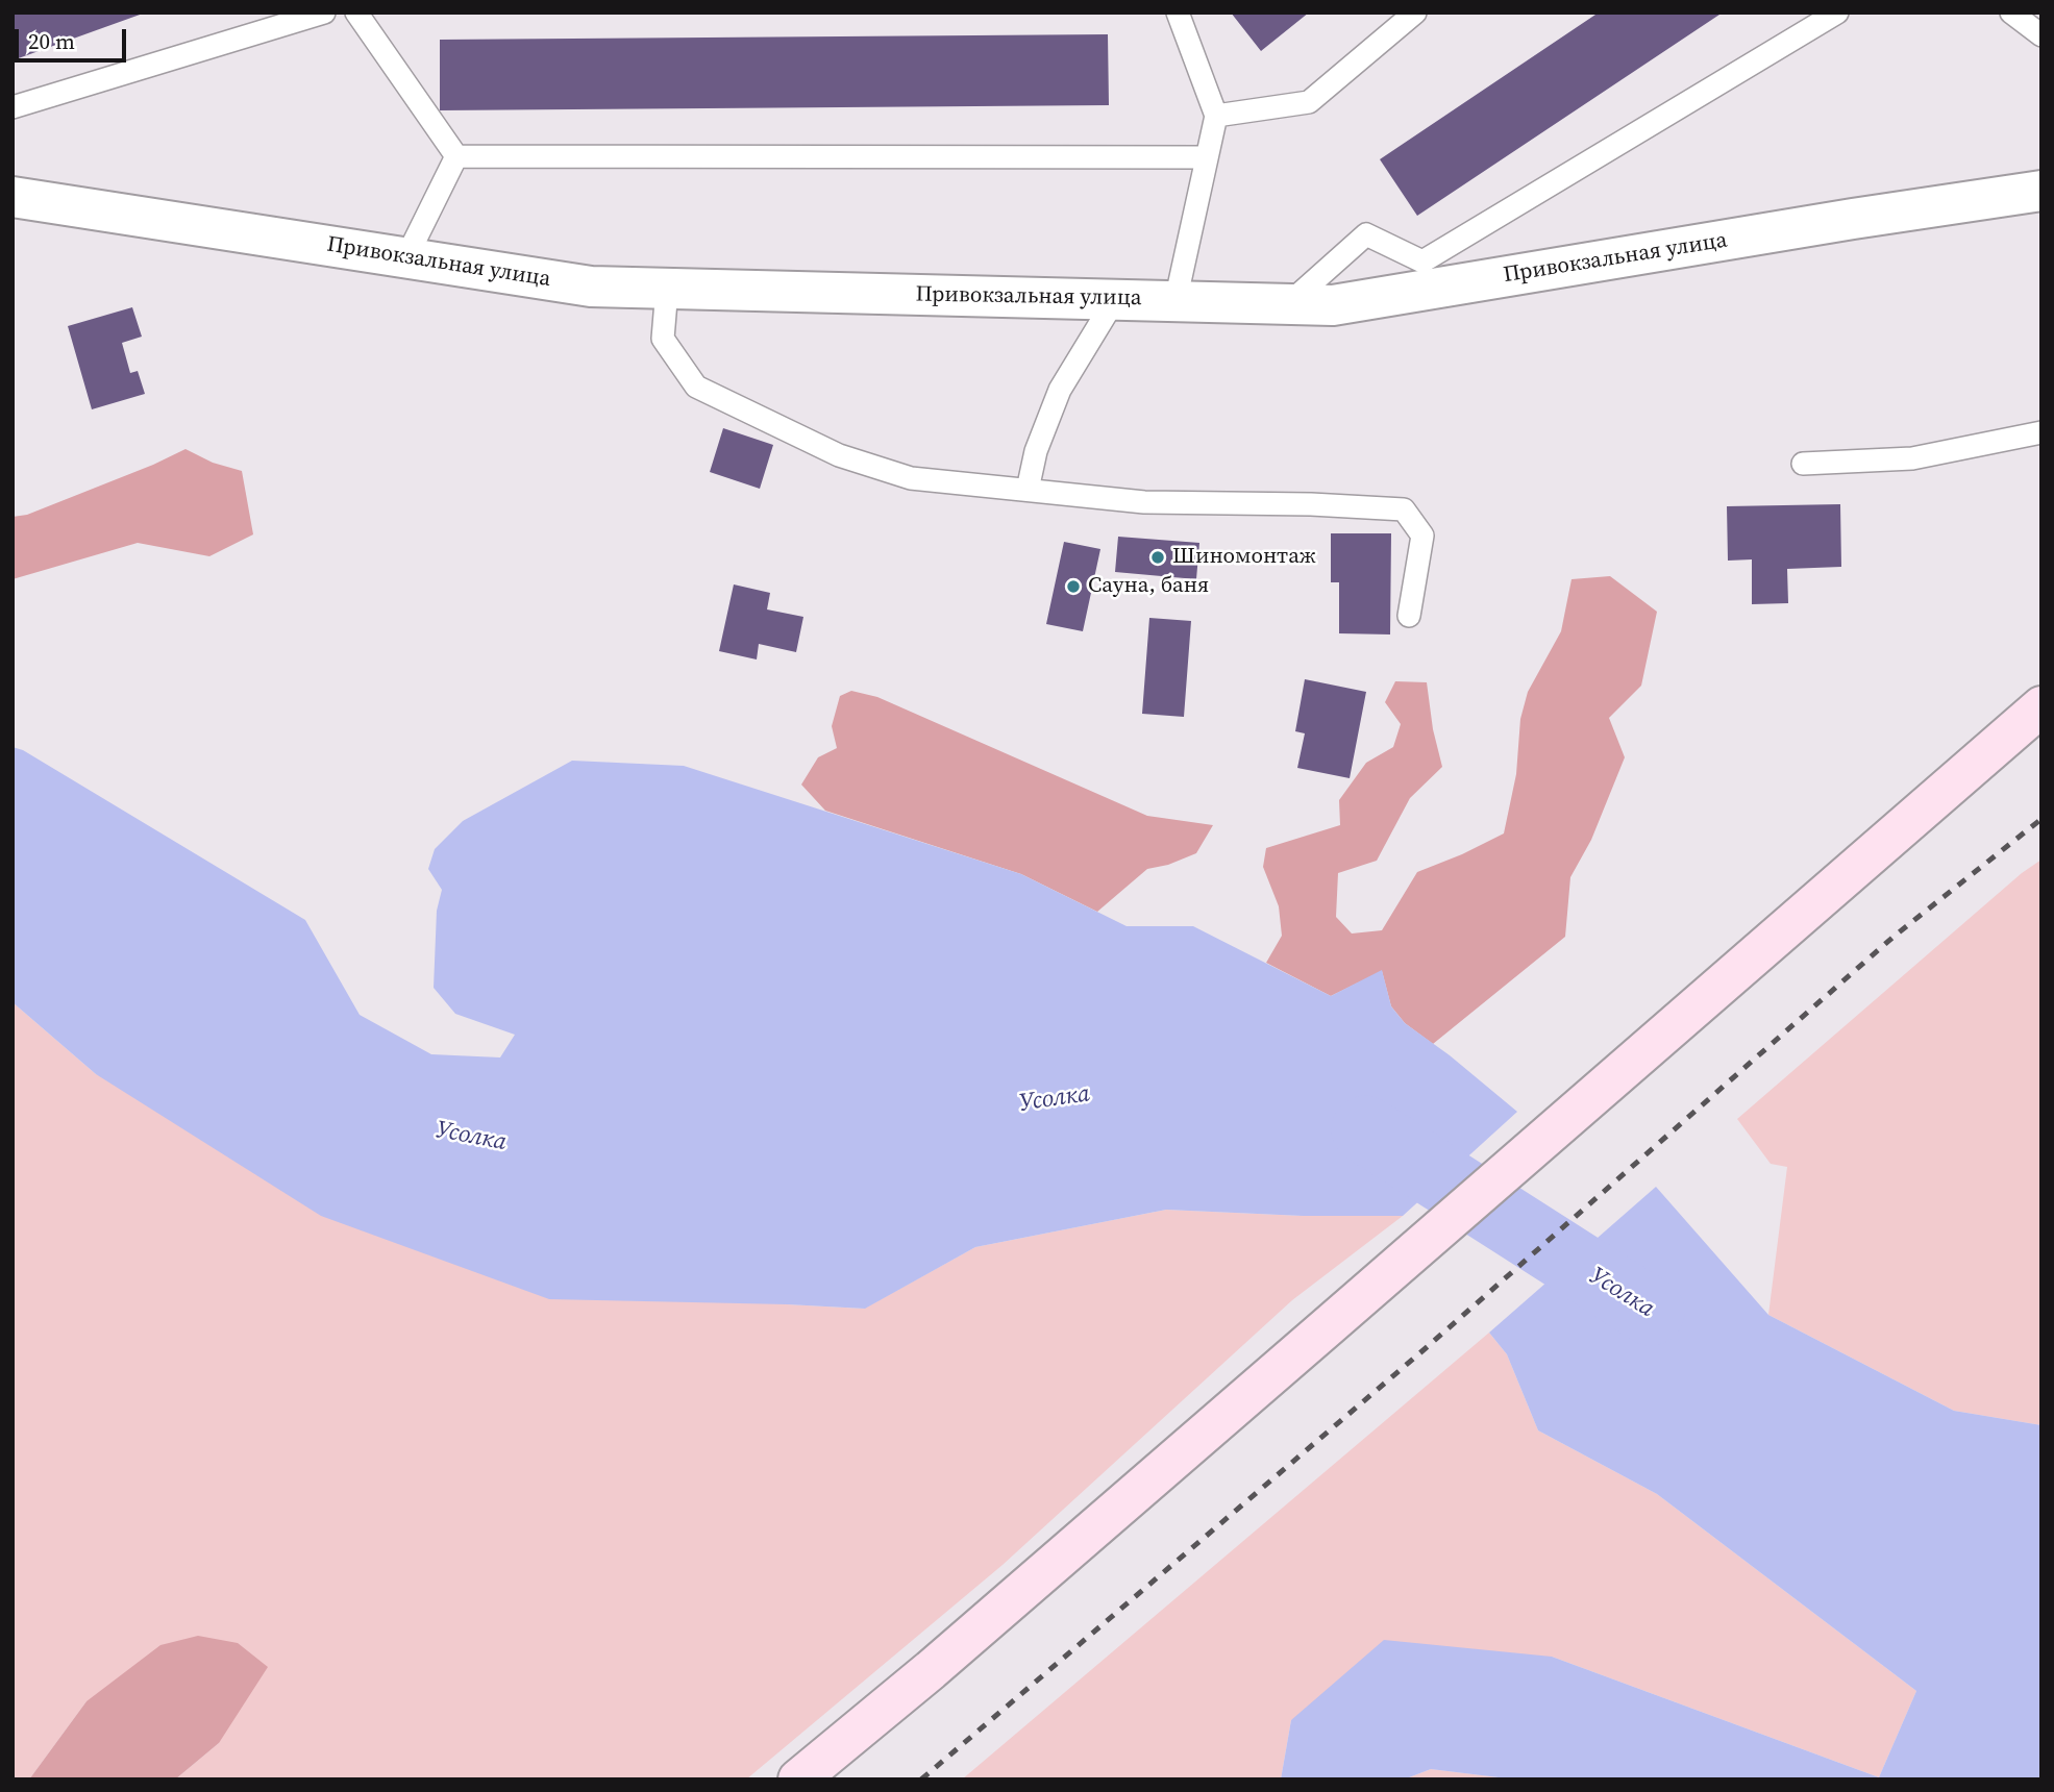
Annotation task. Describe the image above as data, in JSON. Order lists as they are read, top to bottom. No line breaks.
{"streets":{"street":["Привокзальная улица"]},"water":["Усолка"],"places":["Шиномонтаж","Сауна, баня"],"scale_bar":"20 m"}
